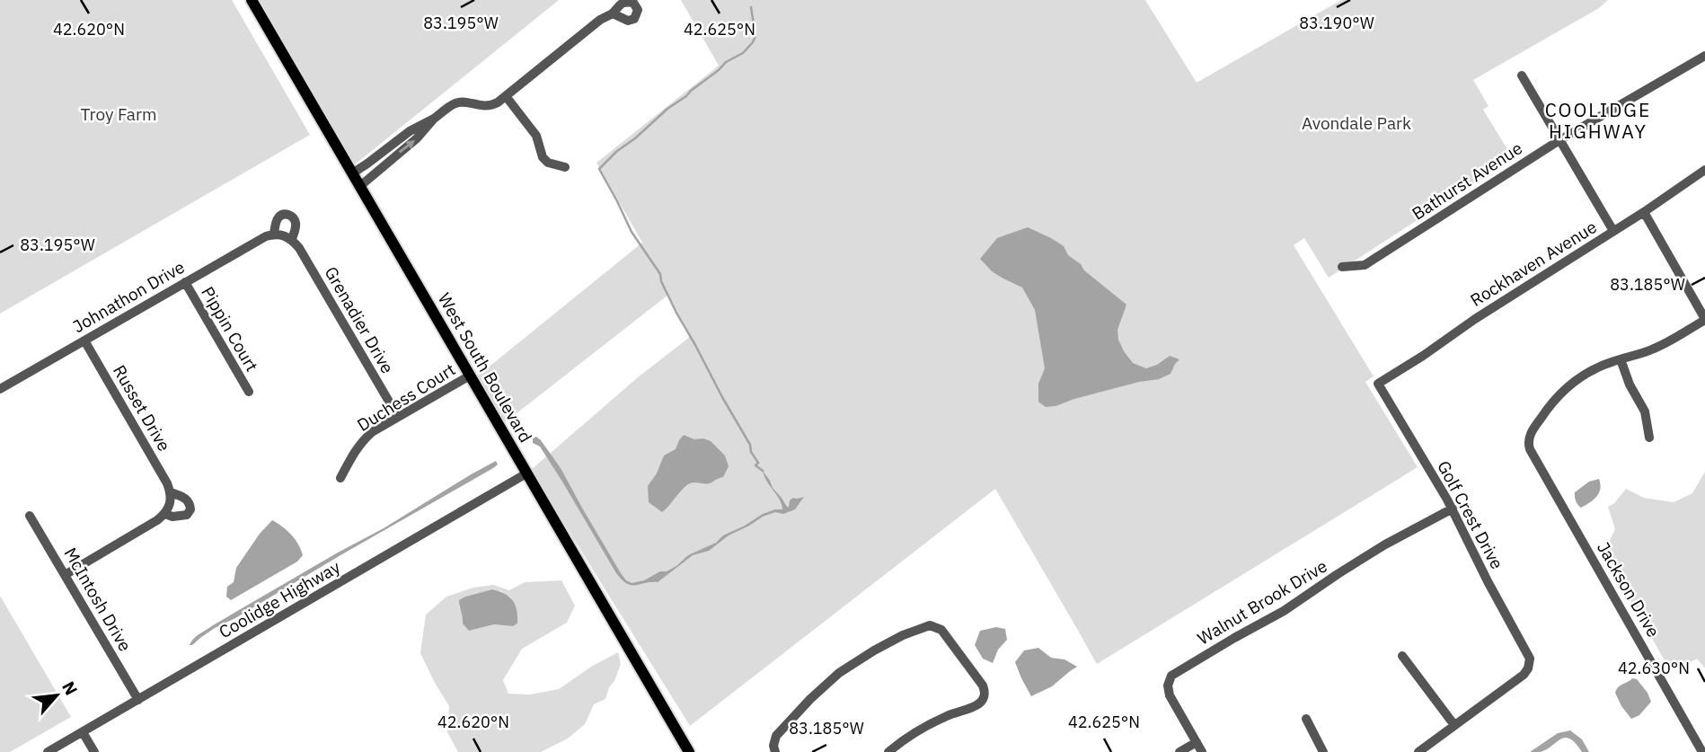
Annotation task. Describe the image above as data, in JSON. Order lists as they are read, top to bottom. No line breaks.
{"streets":{"main road":["West South Boulevard"],"street":["Bathurst Avenue","Rockhaven Avenue","Johnathon Drive","Grenadier Drive","Pippin Court","Duchess Court","Russet Drive","Golf Crest Drive","Jackson Drive","McIntosh Drive","Coolidge Highway","Walnut Brook Drive"]},"crossings":[["Rockhaven Avenue","Golf Crest Drive"],["Johnathon Drive","Grenadier Drive"],["Johnathon Drive","Pippin Court"],["Johnathon Drive","Russet Drive"],["Grenadier Drive","Duchess Court"],["West South Boulevard","Duchess Court"],["West South Boulevard","Coolidge Highway"],["Russet Drive","McIntosh Drive"],["Golf Crest Drive","Walnut Brook Drive"],["McIntosh Drive","Coolidge Highway"]],"districts":["COOLIDGE HIGHWAY"],"parks":["Troy Farm","Avondale Park"],"north":"top right","coordinates":["83.190°W","83.195°W","42.620°N","42.625°N","83.185°W","42.630°N"]}
